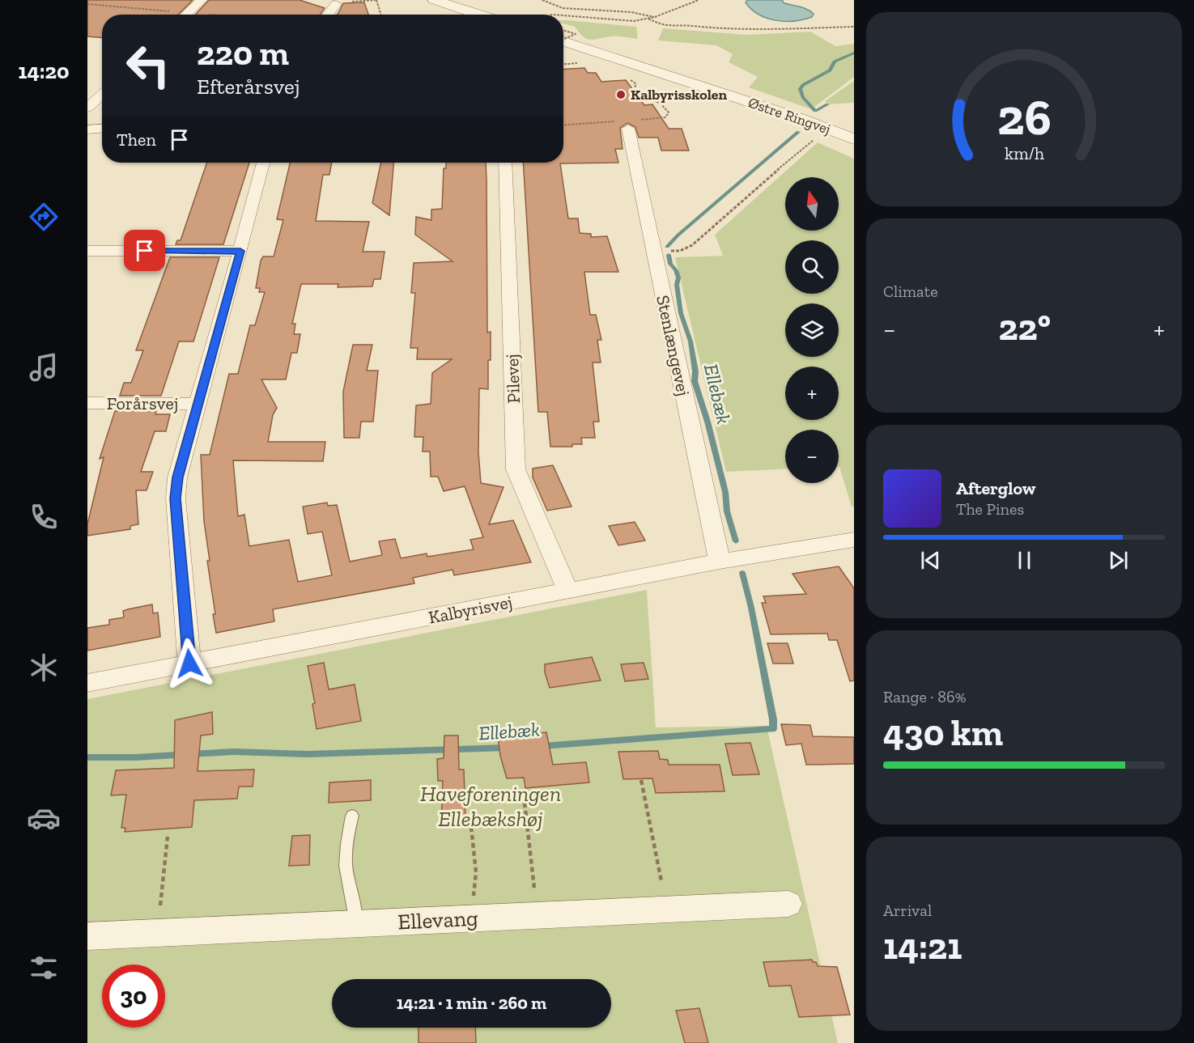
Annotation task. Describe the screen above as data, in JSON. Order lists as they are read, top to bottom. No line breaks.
{"streets":{"street":["Østre Ringvej","Stenlængevej","Pilevej","Forårsvej","Kalbyrisvej","Ellevang"]},"crossings":[["Stenlængevej","Kalbyrisvej"],["Pilevej","Kalbyrisvej"]],"water":["Ellebæk"],"parks":["Haveforeningen Ellebækshøj"],"places":["Kalbyrisskolen"],"north":"top","page":{"tabs":"14:20","turn":["220 m","Efterårsvej"],"then":"Then","map_buttons":["+","−"],"tile":["Climate",["Range · 86%","430 km"],["Arrival","14:21"]],"heat":["−","22°","+"],"song":["Afterglow","The Pines"],"limit":"30","trip":"14:21 · 1 min · 260 m","gauge":["26","km/h"]}}
